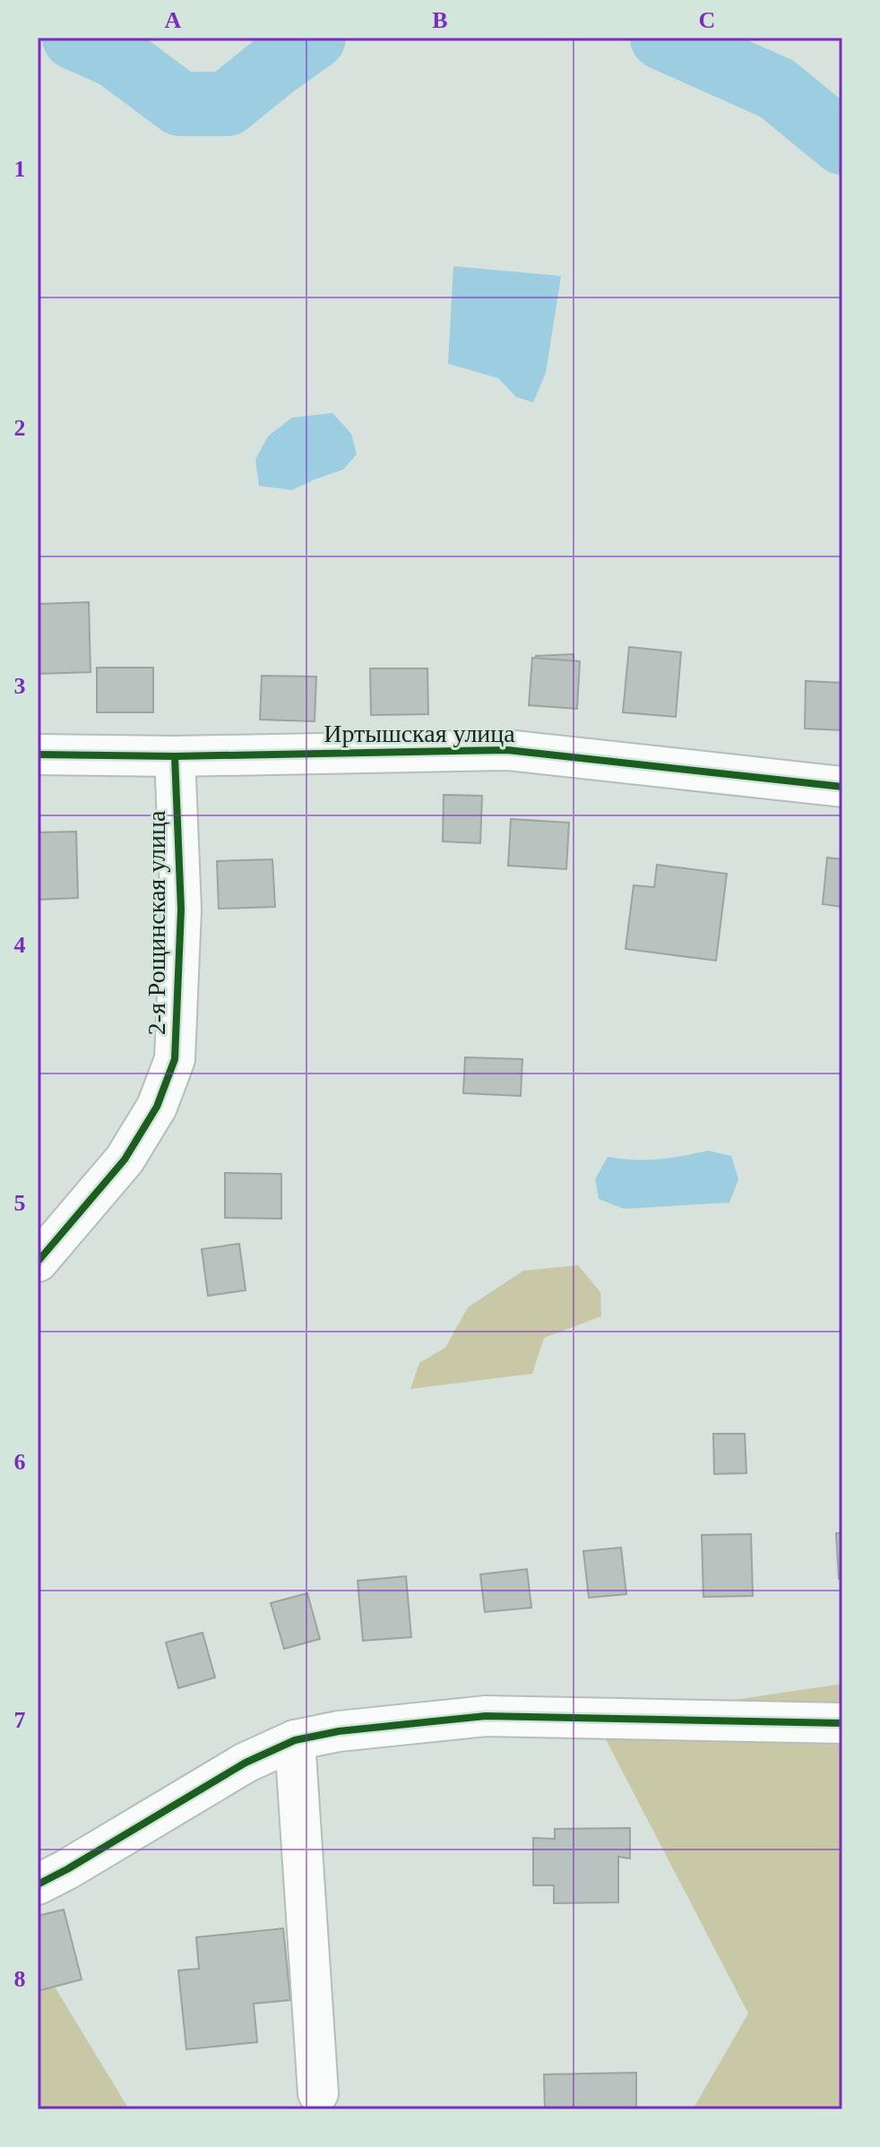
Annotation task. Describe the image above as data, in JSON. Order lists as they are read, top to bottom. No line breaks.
{"streets":{"street":["Иртышская улица","2-я Рощинская улица"]},"crossings":[["Иртышская улица","2-я Рощинская улица"]],"grid":{"columns":["A","B","C"],"rows":["1","2","3","4","5","6","7","8"]}}
